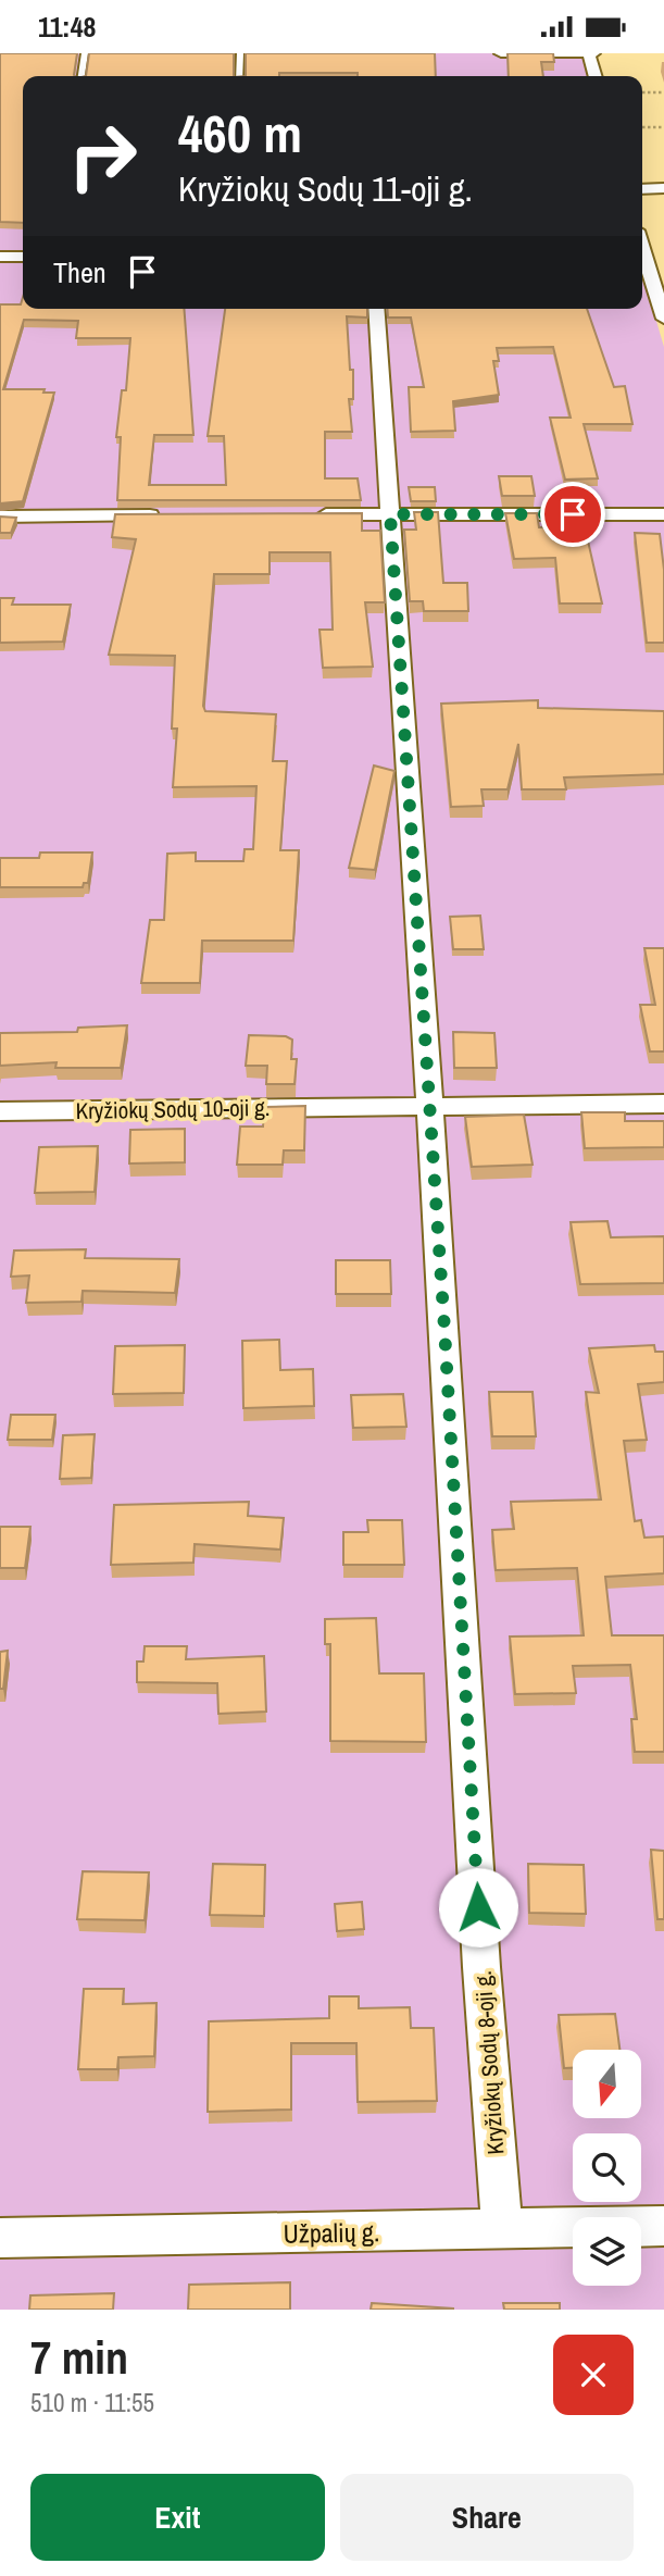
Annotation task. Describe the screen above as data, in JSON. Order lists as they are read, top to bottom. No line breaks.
{"streets":{"street":["Kryžiokų Sodų 10-oji g.","Kryžiokų Sodų 8-oji g.","Užpalių g."]},"crossings":[["Kryžiokų Sodų 10-oji g.","Kryžiokų Sodų 8-oji g."],["Kryžiokų Sodų 8-oji g.","Užpalių g."]],"north":"bottom","page":{"status":"11:48","turn":["460 m","Kryžiokų Sodų 11-oji g."],"then":"Then","heading":["7 min","510 m · 11:55"],"buttons":["Exit","Share"]}}
